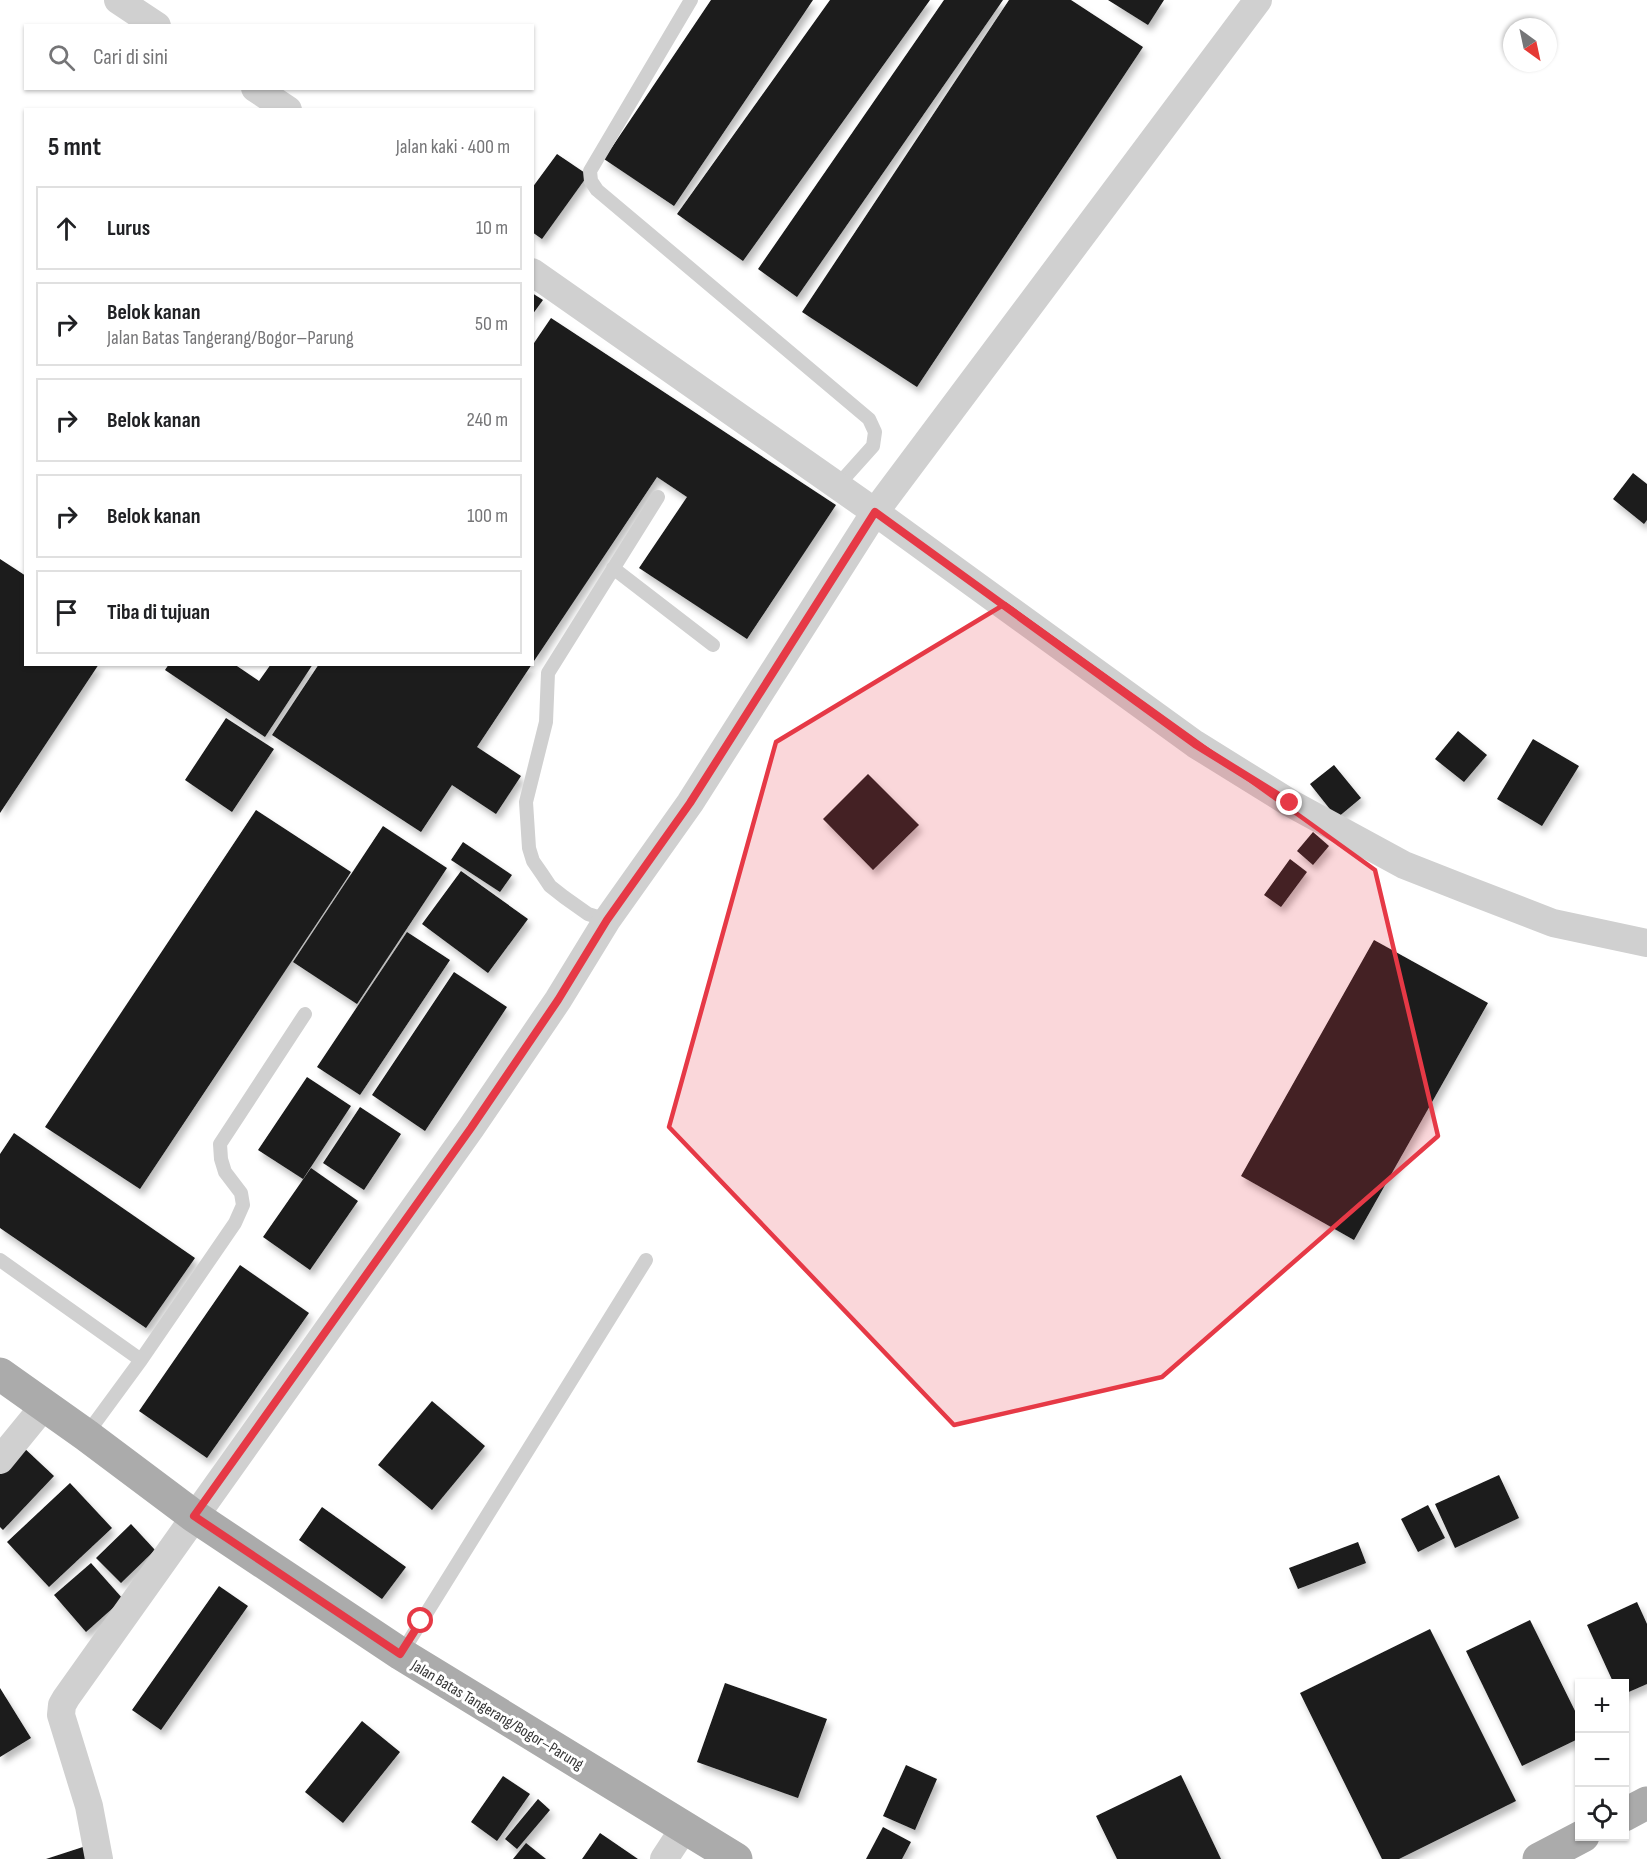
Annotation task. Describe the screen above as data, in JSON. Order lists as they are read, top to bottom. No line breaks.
{"streets":{"main road":["Jalan Batas Tangerang/Bogor–Parung"]},"north":"bottom right","page":{"search":"Cari di sini","heading":["5 mnt","Jalan kaki · 400 m"],"list":[["Lurus","10 m"],["Belok kanan","Jalan Batas Tangerang/Bogor–Parung","50 m"],["Belok kanan","240 m"],["Belok kanan","100 m"],"Tiba di tujuan"],"map_buttons":["+","−"]}}
